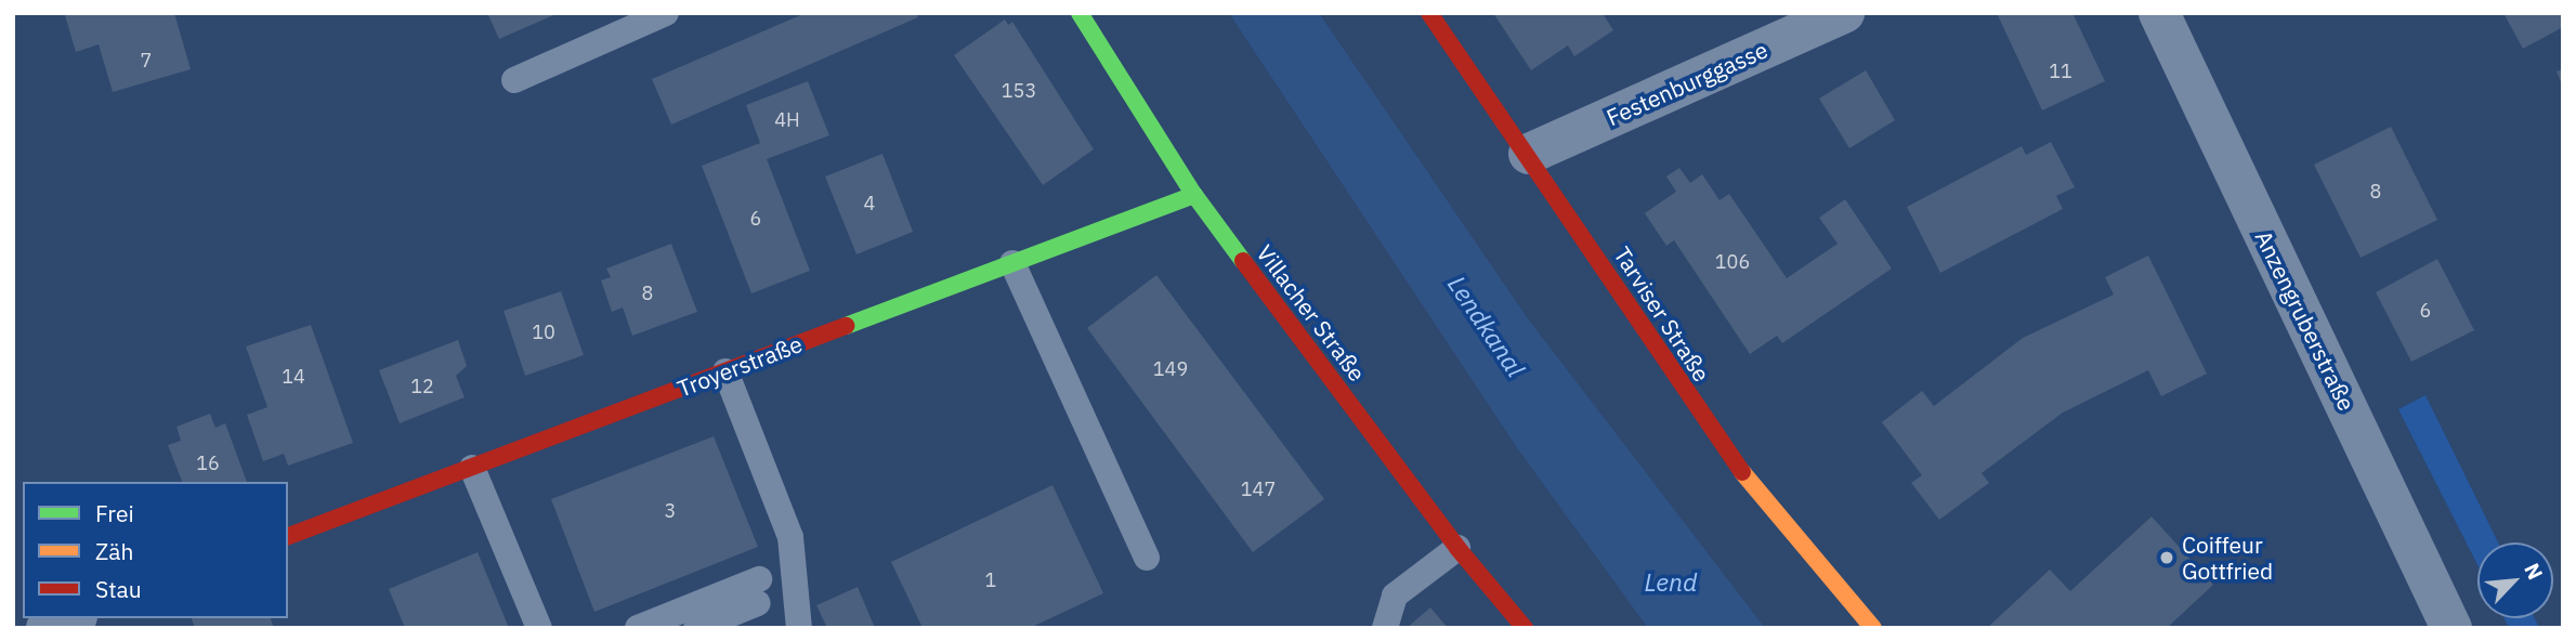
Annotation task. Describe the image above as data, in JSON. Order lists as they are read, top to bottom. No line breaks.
{"streets":{"street":["Festenburggasse","Villacher Straße","Tarviser Straße","Anzengruberstraße","Troyerstraße"]},"crossings":[["Festenburggasse","Tarviser Straße"],["Villacher Straße","Troyerstraße"]],"water":["Lendkanal","Lend"],"places":["Coiffeur Gottfried"],"house_numbers":["7","11","153","4H","8","4","6","106","8","6","10","149","14","12","16","147","3","1"],"legend":["Frei","Zäh","Stau"],"north":"top right"}
